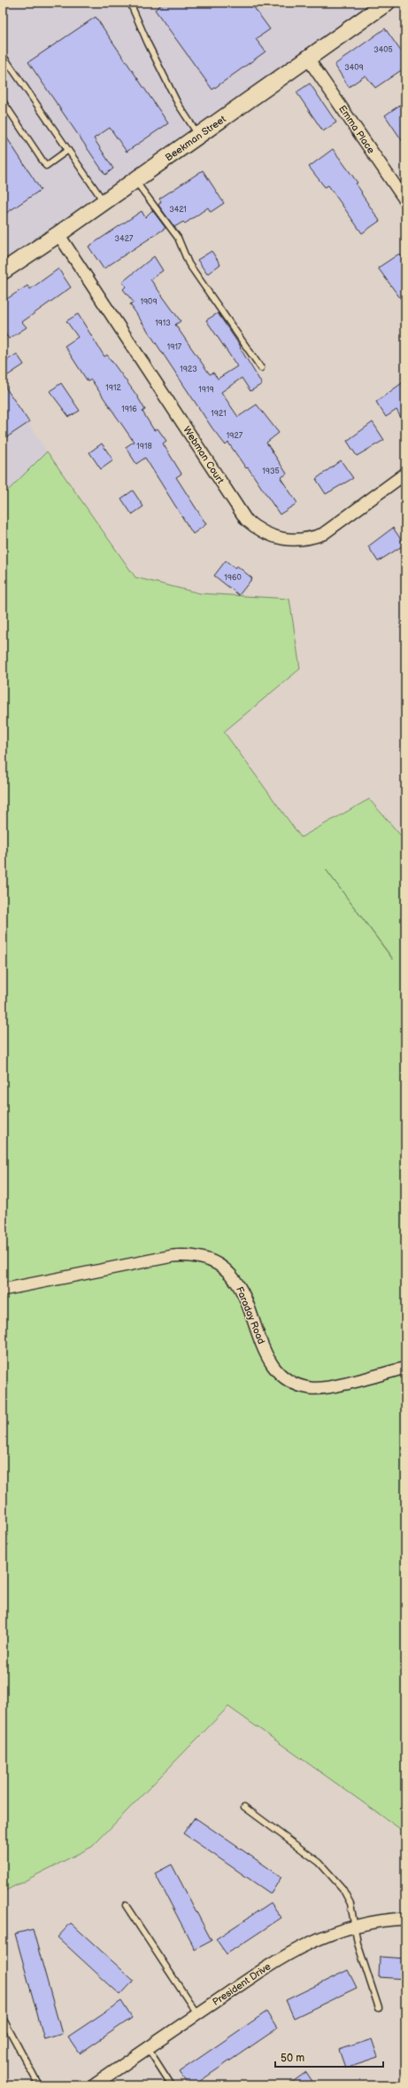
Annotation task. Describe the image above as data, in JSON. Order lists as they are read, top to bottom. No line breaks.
{"streets":{"main road":["Beekman Street"],"street":["Emma Place","Webman Court","Faraday Road","President Drive"]},"crossings":[["Emma Place","Beekman Street"],["Beekman Street","Webman Court"]],"house_numbers":["3405","3409","3421","3427","1909","1913","1917","1923","1912","1919","1916","1921","1927","1918","1935","1960"],"scale_bar":"50 m"}
